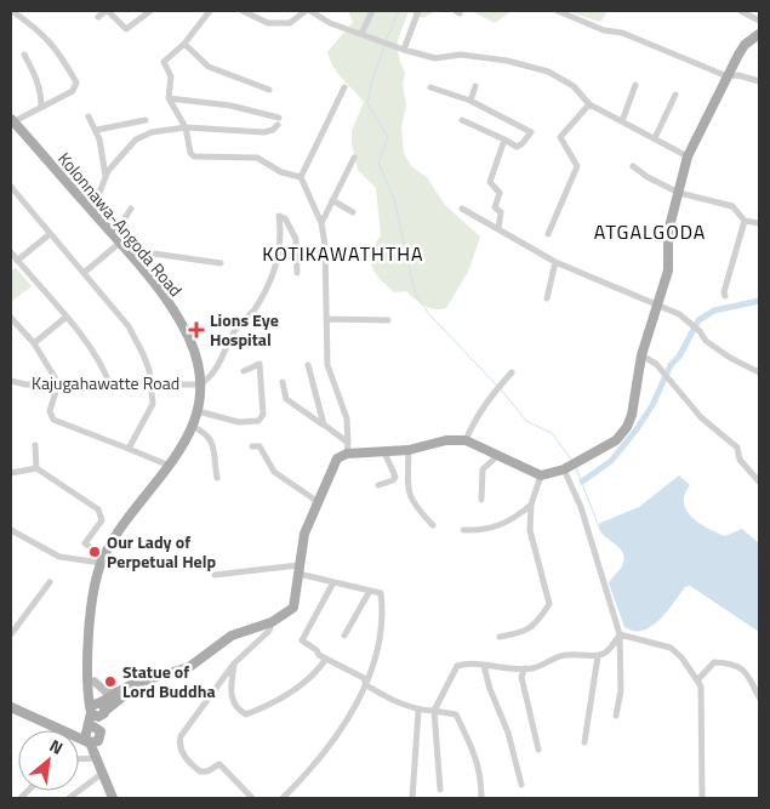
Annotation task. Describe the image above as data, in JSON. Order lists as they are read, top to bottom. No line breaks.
{"streets":{"main road":["Kolonnawa-Angoda Road"],"street":["Kajugahawatte Road"]},"crossings":[["Kolonnawa-Angoda Road","Kajugahawatte Road"]],"districts":["ATGALGODA","KOTIKAWATHTHA"],"places":{"health":["Lions Eye Hospital"],"other":["Our Lady of Perpetual Help","Statue of Lord Buddha"]},"north":"top right"}
